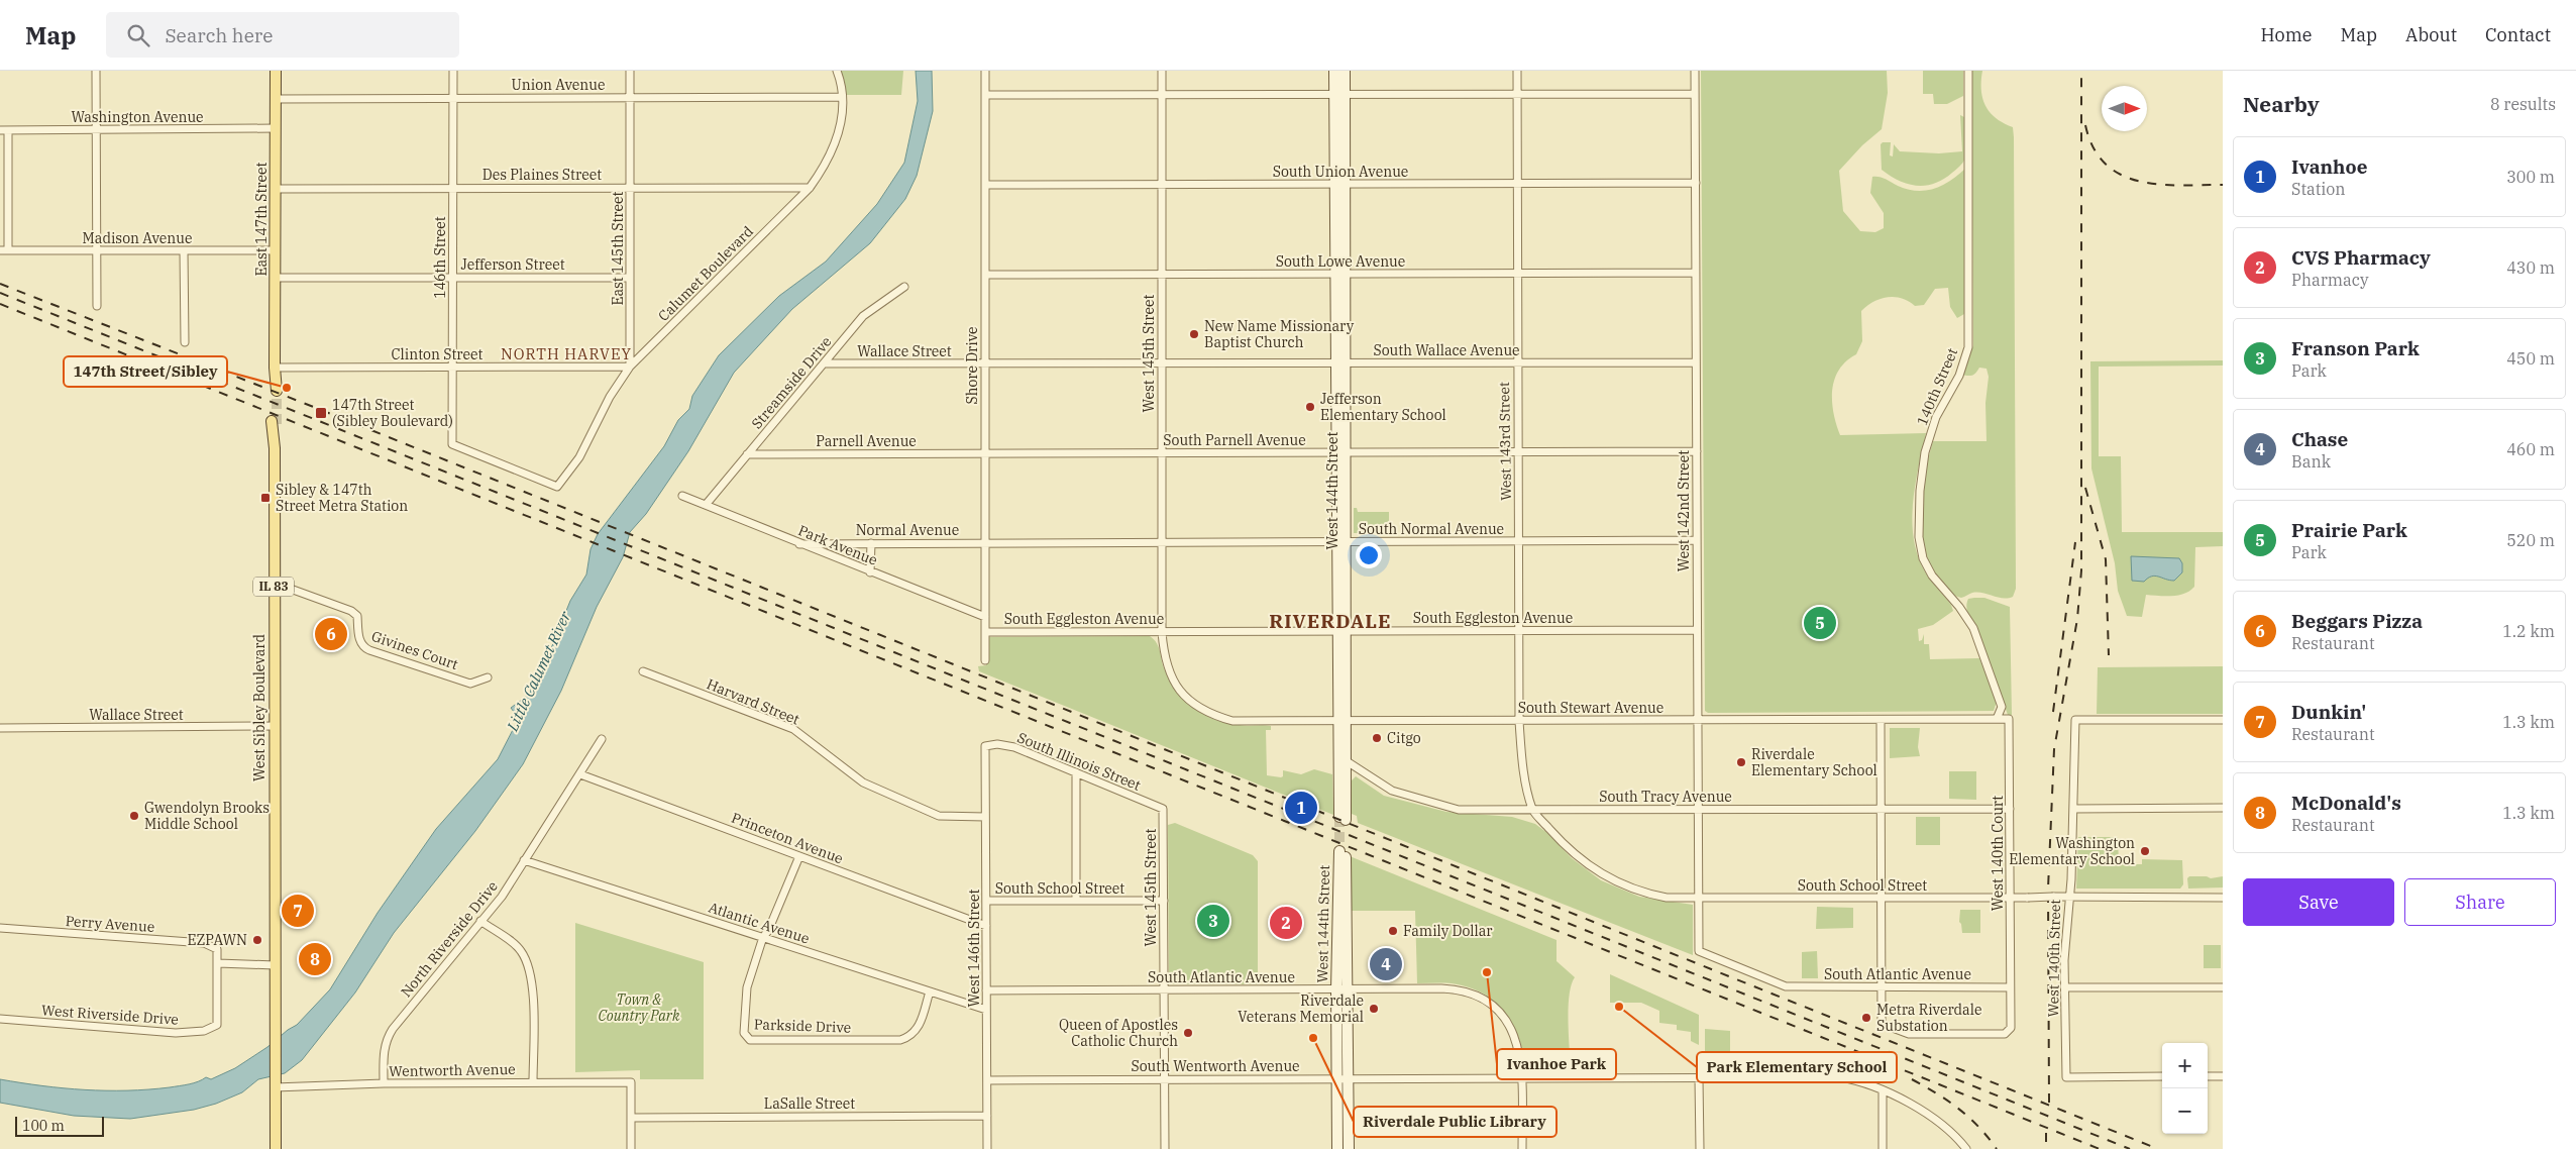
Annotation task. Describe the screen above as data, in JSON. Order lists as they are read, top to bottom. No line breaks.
{"streets":{"main road":["East 147th Street","IL 83","West Sibley Boulevard"],"street":["Union Avenue","Washington Avenue","South Union Avenue","Des Plaines Street","Madison Avenue","East 145th Street","146th Street","South Lowe Avenue","Jefferson Street","Calumet Boulevard","South Wallace Avenue","Wallace Street","West 145th Street","Clinton Street","Shore Drive","Streamside Drive","140th Street","South Parnell Avenue","Parnell Avenue","West 143rd Street","West 144th Street","West 142nd Street","South Normal Avenue","Normal Avenue","Park Avenue","South Eggleston Avenue","Givines Court","Harvard Street","South Stewart Avenue","South Illinois Street","South Tracy Avenue","Princeton Avenue","West 140th Court","South School Street","Atlantic Avenue","Perry Avenue","North Riverside Drive","West 146th Street","West 140th Street","South Atlantic Avenue","West Riverside Drive","Parkside Drive","South Wentworth Avenue","Wentworth Avenue","LaSalle Street"]},"crossings":[["Union Avenue","East 147th Street"],["Union Avenue","East 145th Street"],["Union Avenue","146th Street"],["Union Avenue","Calumet Boulevard"],["Washington Avenue","East 147th Street"],["South Union Avenue","West 145th Street"],["South Union Avenue","Shore Drive"],["South Union Avenue","West 143rd Street"],["South Union Avenue","West 144th Street"],["South Union Avenue","West 142nd Street"],["Des Plaines Street","East 147th Street"],["Des Plaines Street","East 145th Street"],["Des Plaines Street","146th Street"],["Des Plaines Street","Calumet Boulevard"],["East 147th Street","Madison Avenue"],["East 147th Street","Jefferson Street"],["East 147th Street","Clinton Street"],["East 145th Street","Jefferson Street"],["East 145th Street","Calumet Boulevard"],["East 145th Street","Clinton Street"],["146th Street","Jefferson Street"],["146th Street","Calumet Boulevard"],["146th Street","Clinton Street"],["South Lowe Avenue","West 145th Street"],["South Lowe Avenue","Shore Drive"],["South Lowe Avenue","West 143rd Street"],["South Lowe Avenue","West 144th Street"],["South Lowe Avenue","West 142nd Street"],["Calumet Boulevard","Clinton Street"],["South Wallace Avenue","Wallace Street"],["South Wallace Avenue","West 145th Street"],["South Wallace Avenue","Shore Drive"],["South Wallace Avenue","West 143rd Street"],["South Wallace Avenue","West 144th Street"],["South Wallace Avenue","West 142nd Street"],["Wallace Street","Shore Drive"],["Wallace Street","Streamside Drive"],["Wallace Street","West Sibley Boulevard"],["West 145th Street","South Parnell Avenue"],["West 145th Street","South Normal Avenue"],["West 145th Street","South Eggleston Avenue"],["West 145th Street","South Stewart Avenue"],["West 145th Street","South Illinois Street"],["West 145th Street","South School Street"],["West 145th Street","South Atlantic Avenue"],["West 145th Street","South Wentworth Avenue"],["Shore Drive","South Parnell Avenue"],["Shore Drive","Parnell Avenue"],["Shore Drive","South Normal Avenue"],["Shore Drive","Normal Avenue"],["Shore Drive","Park Avenue"],["Shore Drive","South Eggleston Avenue"],["Streamside Drive","Parnell Avenue"],["Streamside Drive","Park Avenue"],["140th Street","South Stewart Avenue"],["South Parnell Avenue","Parnell Avenue"],["South Parnell Avenue","West 143rd Street"],["South Parnell Avenue","West 144th Street"],["South Parnell Avenue","West 142nd Street"],["West 143rd Street","South Normal Avenue"],["West 143rd Street","South Eggleston Avenue"],["West 143rd Street","South Stewart Avenue"],["West 143rd Street","South Tracy Avenue"],["West 143rd Street","South School Street"],["West 144th Street","South Normal Avenue"],["West 144th Street","South Eggleston Avenue"],["West 144th Street","South Stewart Avenue"],["West 144th Street","South Tracy Avenue"],["West 144th Street","South Atlantic Avenue"],["West 144th Street","South Wentworth Avenue"],["West 142nd Street","South Normal Avenue"],["West 142nd Street","South Eggleston Avenue"],["West 142nd Street","South Stewart Avenue"],["West 142nd Street","South Tracy Avenue"],["West 142nd Street","South School Street"],["West 142nd Street","South Atlantic Avenue"],["South Normal Avenue","Normal Avenue"],["Normal Avenue","Park Avenue"],["Givines Court","West Sibley Boulevard"],["Harvard Street","West 146th Street"],["West Sibley Boulevard","Wentworth Avenue"],["South Stewart Avenue","West 140th Court"],["South Illinois Street","West 146th Street"],["South Tracy Avenue","West 140th Court"],["South Tracy Avenue","South School Street"],["Princeton Avenue","North Riverside Drive"],["Princeton Avenue","West 146th Street"],["Princeton Avenue","Parkside Drive"],["West 140th Court","South School Street"],["West 140th Court","South Atlantic Avenue"],["South School Street","West 146th Street"],["South School Street","West 140th Street"],["Atlantic Avenue","North Riverside Drive"],["Atlantic Avenue","West 146th Street"],["Atlantic Avenue","Parkside Drive"],["Perry Avenue","West Riverside Drive"],["North Riverside Drive","Wentworth Avenue"],["West 146th Street","South Atlantic Avenue"],["West 146th Street","South Wentworth Avenue"],["West 146th Street","LaSalle Street"],["South Atlantic Avenue","South Wentworth Avenue"],["Wentworth Avenue","LaSalle Street"]],"districts":["NORTH HARVEY","RIVERDALE"],"water":["Little Calumet River"],"parks":["Town & Country Park"],"places":{"other":["New Name Missionary Baptist Church","147th Street/Sibley","Jefferson Elementary School","Citgo","Riverdale Elementary School","Gwendolyn Brooks Middle School","Washington Elementary School","Family Dollar","EZPAWN","Ivanhoe Park","Park Elementary School","Riverdale Veterans Memorial","Metra Riverdale Substation","Queen of Apostles Catholic Church","Riverdale Public Library"],"transit":["147th Street (Sibley Boulevard)","Sibley & 147th Street Metra Station"]},"scale_bar":"100 m","north":"right","page":{"header":"Map","search":"Search here","nav":["Home","Map","About","Contact"],"heading":["Nearby","8 results"],"list":[{"mark":"1","name":"Ivanhoe","note":"Station","value":"300 m"},{"mark":"2","name":"CVS Pharmacy","note":"Pharmacy","value":"430 m"},{"mark":"3","name":"Franson Park","note":"Park","value":"450 m"},{"mark":"4","name":"Chase","note":"Bank","value":"460 m"},{"mark":"5","name":"Prairie Park","note":"Park","value":"520 m"},{"mark":"6","name":"Beggars Pizza","note":"Restaurant","value":"1.2 km"},{"mark":"7","name":"Dunkin'","note":"Restaurant","value":"1.3 km"},{"mark":"8","name":"McDonald's","note":"Restaurant","value":"1.3 km"}],"pins":["5","6","1","7","3","2","8","4"],"buttons":["Save","Share"],"map_buttons":["+","−"],"scale":"100 m"}}
